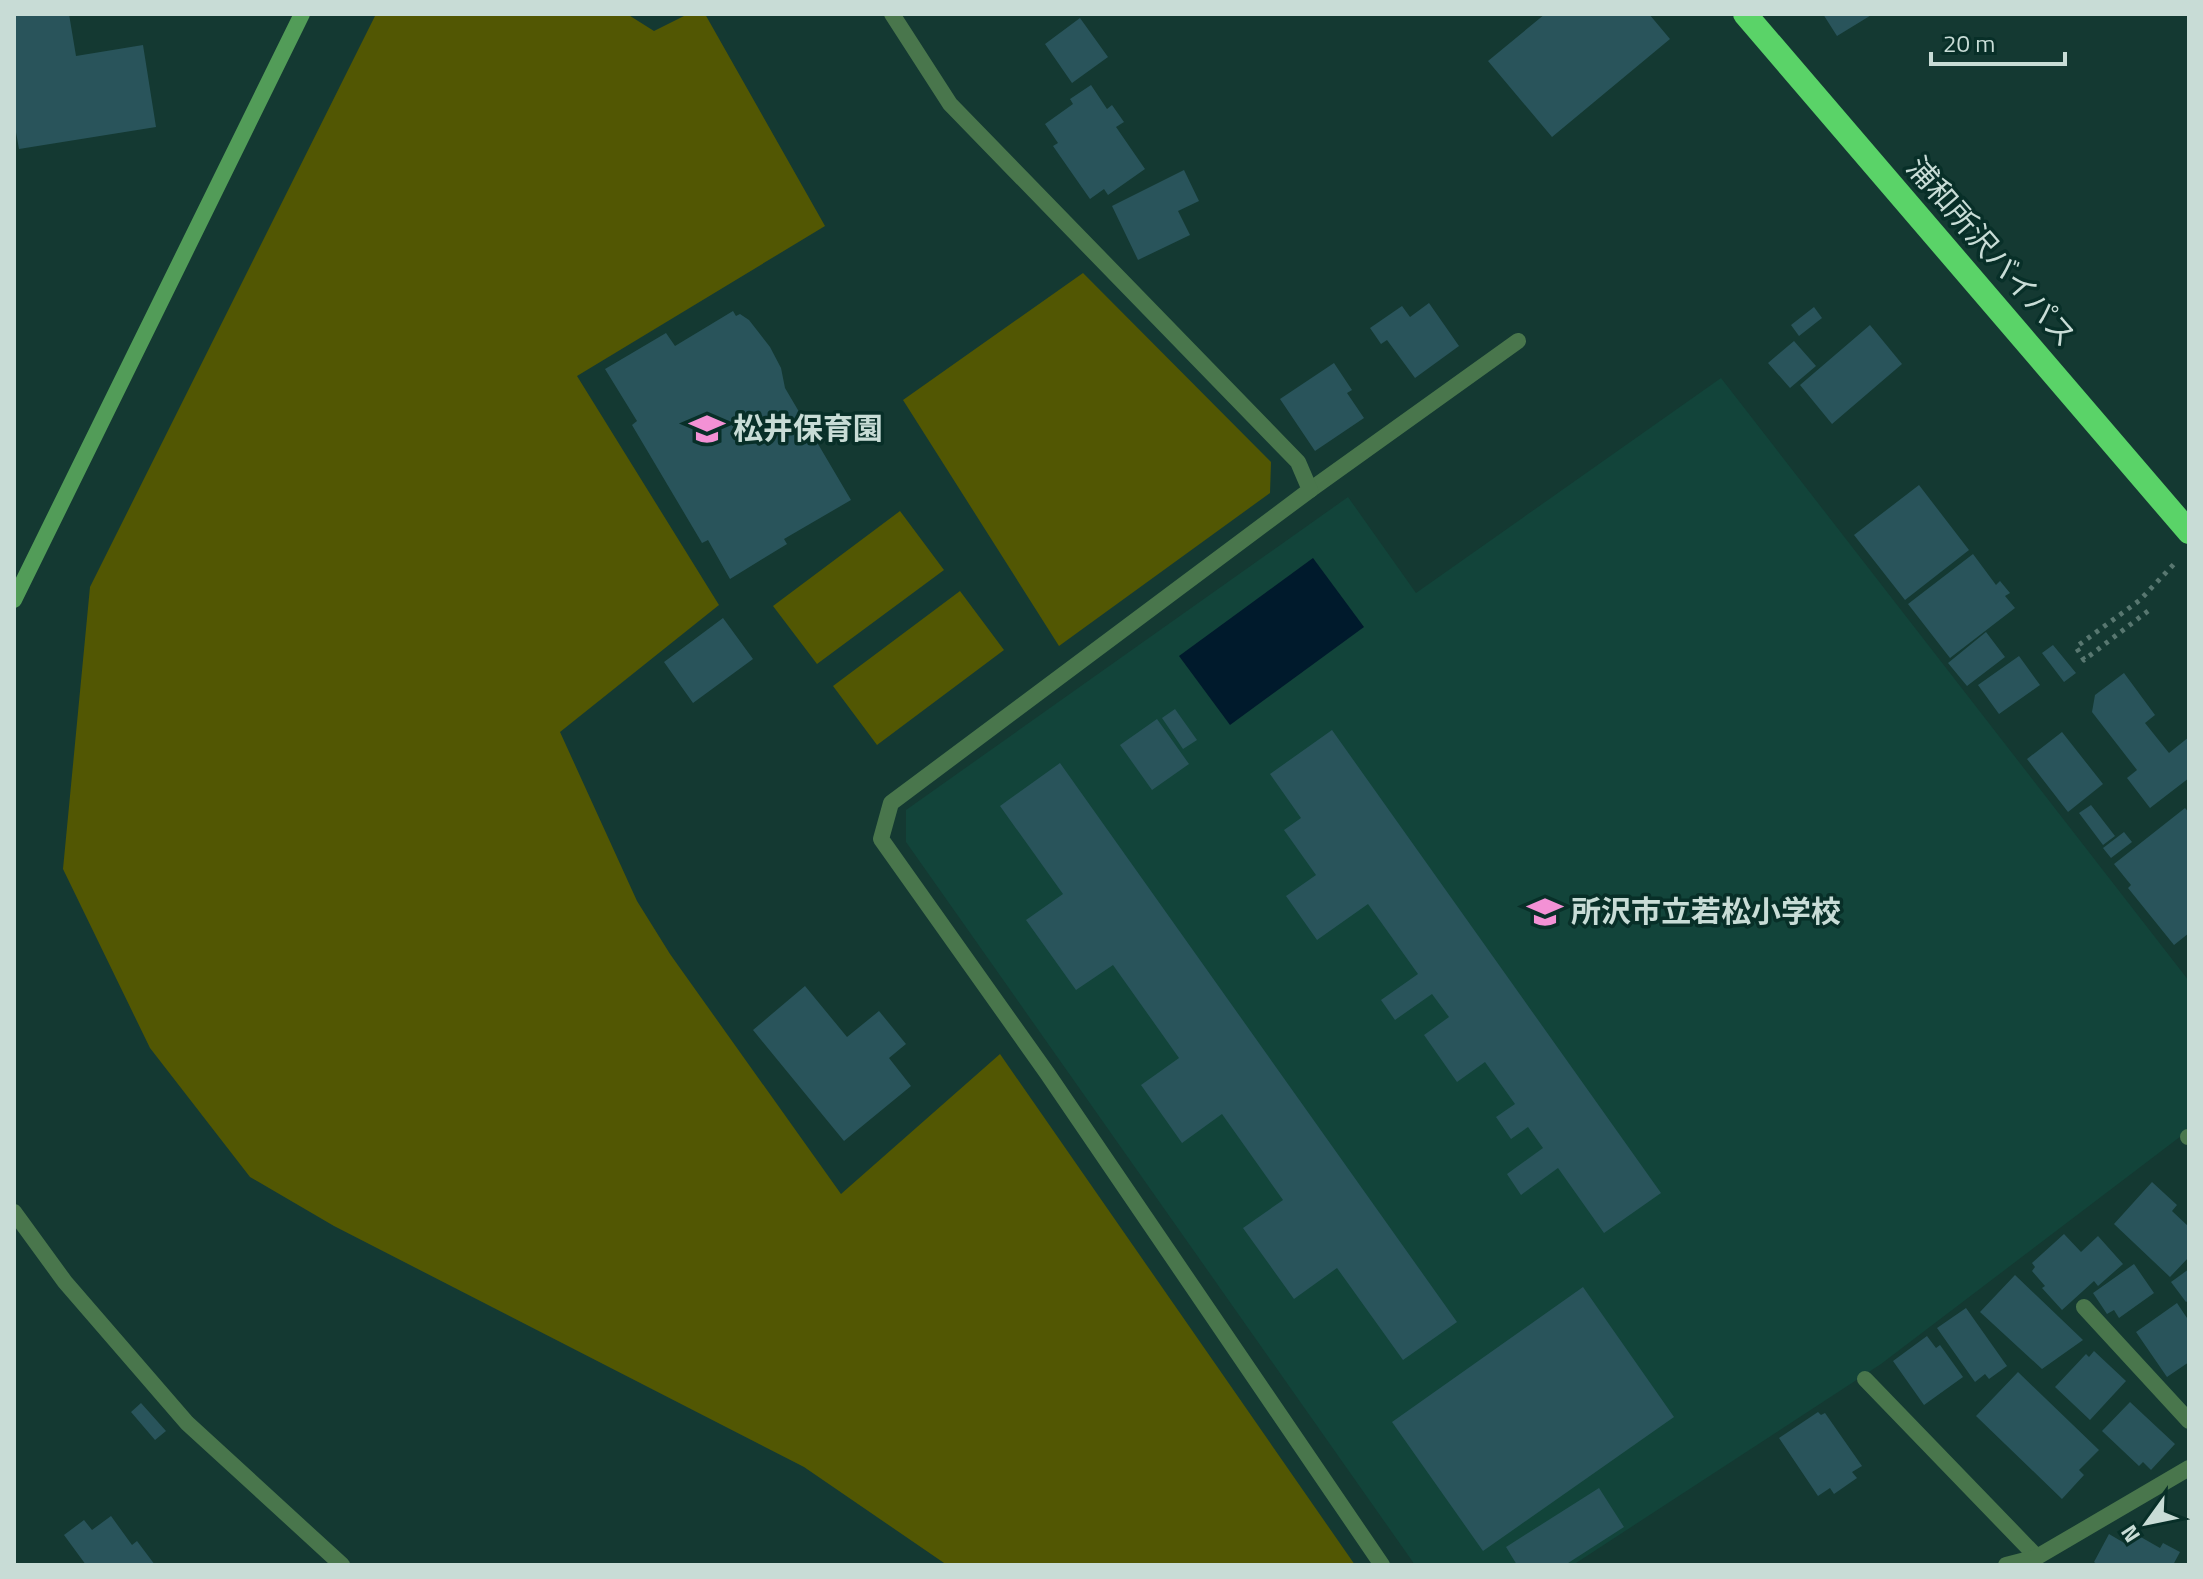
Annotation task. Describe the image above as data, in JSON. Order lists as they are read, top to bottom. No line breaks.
{"streets":{"highway":["浦和所沢バイパス"]},"places":{"school or university":["松井保育園","所沢市立若松小学校"]},"scale_bar":"20 m","north":"bottom left"}
